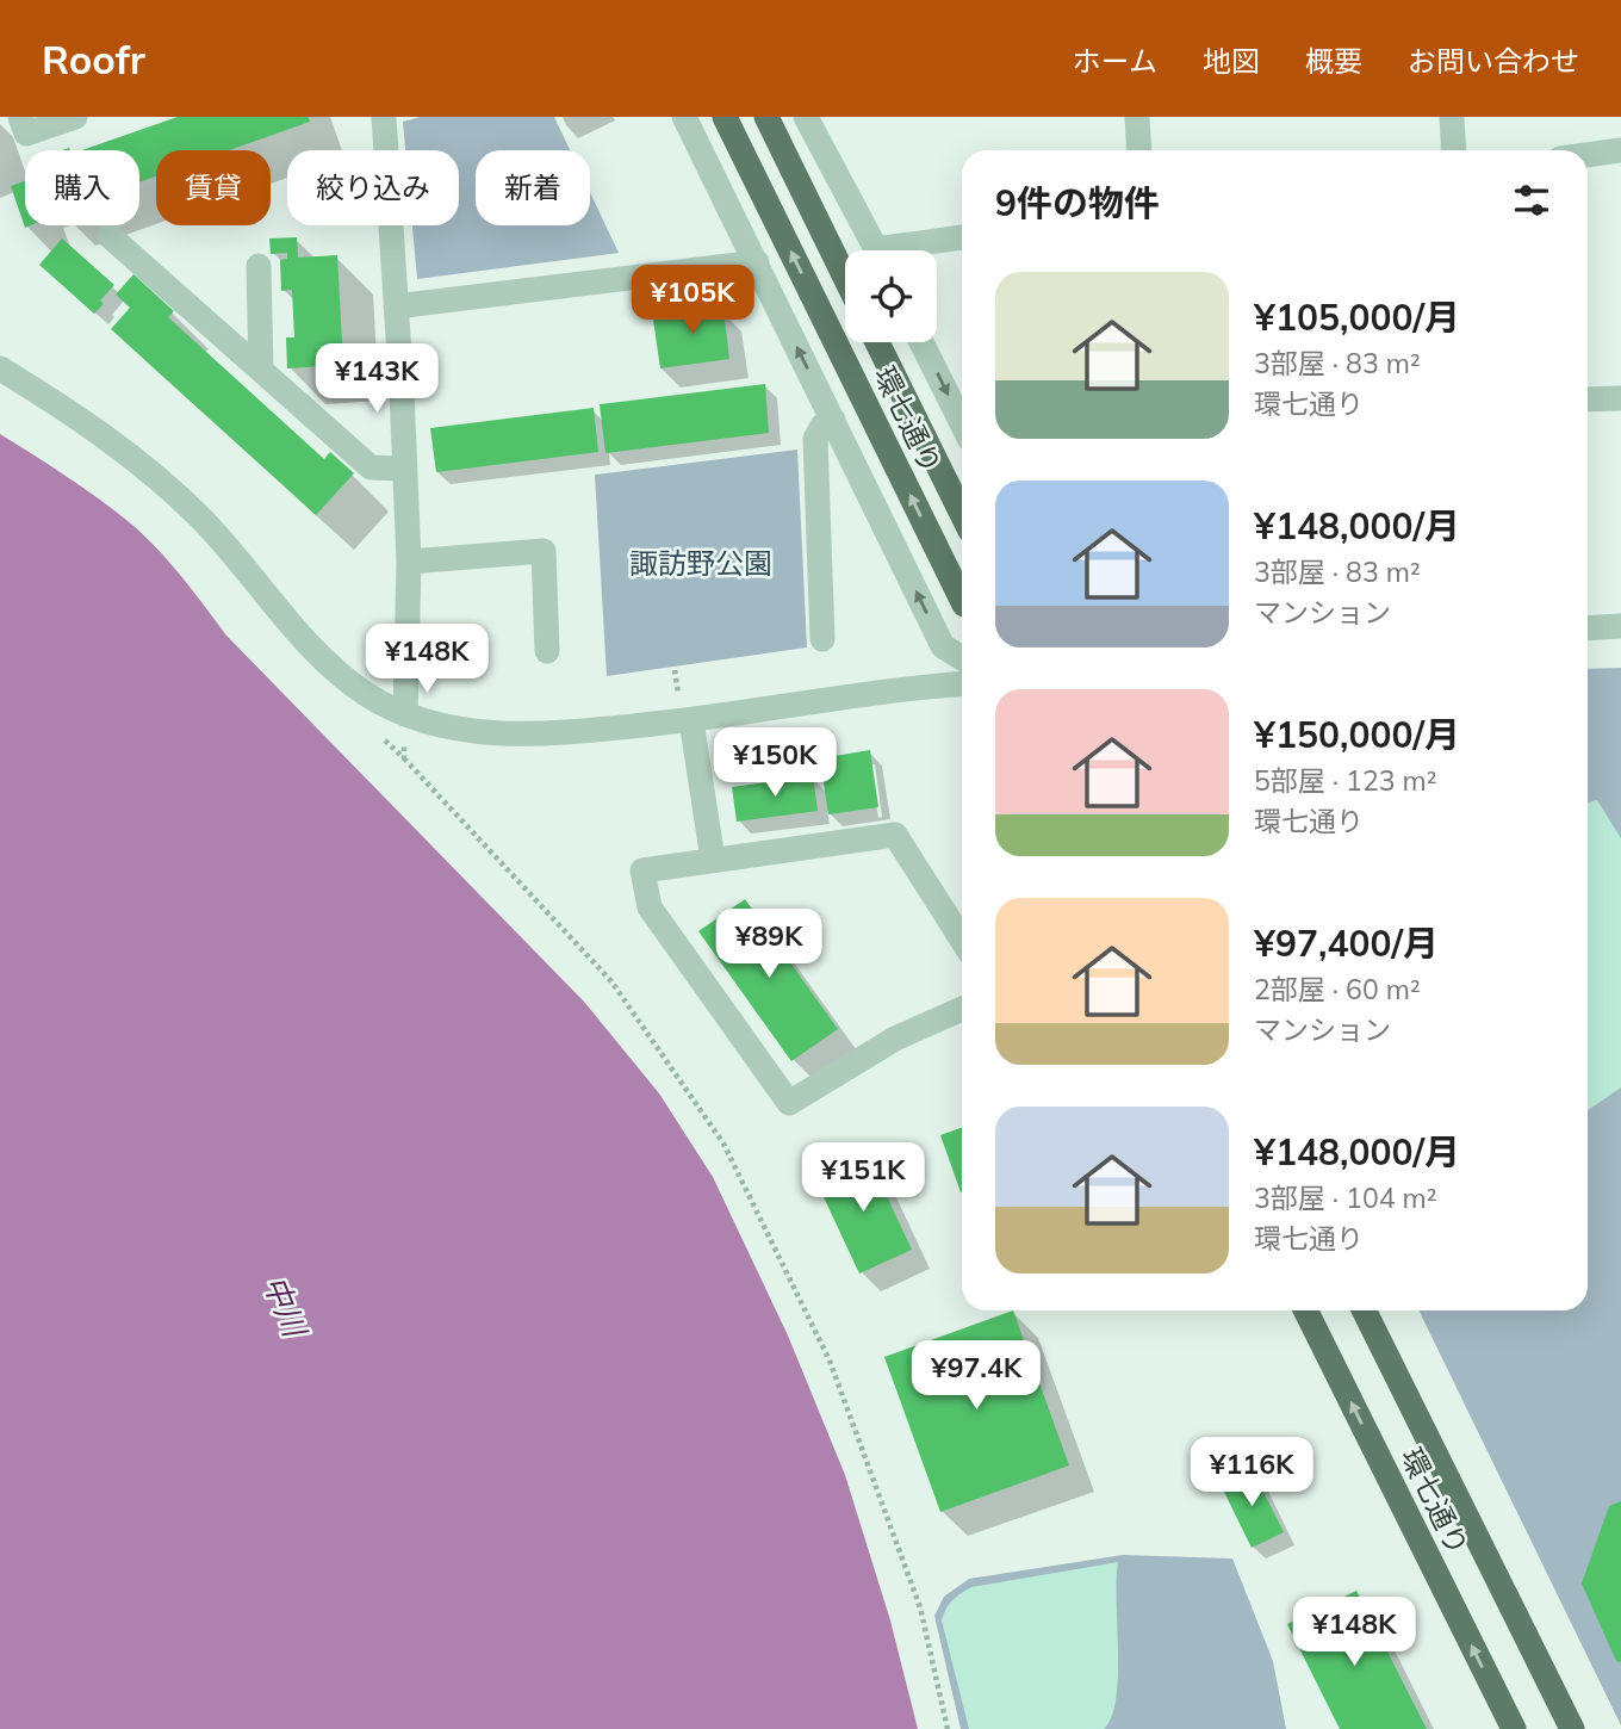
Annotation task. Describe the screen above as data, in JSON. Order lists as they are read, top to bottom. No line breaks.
{"streets":{"main road":["環七通り"]},"water":["中川"],"parks":["諏訪野公園"],"page":{"header":"Roofr","nav":["ホーム","地図","概要","お問い合わせ"],"chip":["購入","賃貸","絞り込み","新着"],"heading":"9件の物件","list":[{"name":"¥105,000/月","note":"3部屋 · 83 m² · 環七通り"},{"name":"¥148,000/月","note":"3部屋 · 83 m² · マンション"},{"name":"¥150,000/月","note":"5部屋 · 123 m² · 環七通り"},{"name":"¥97,400/月","note":"2部屋 · 60 m² · マンション"},{"name":"¥148,000/月","note":"3部屋 · 104 m² · 環七通り"}],"price":["¥105K","¥143K","¥148K","¥150K","¥89K","¥151K","¥97.4K","¥116K","¥148K"]}}
